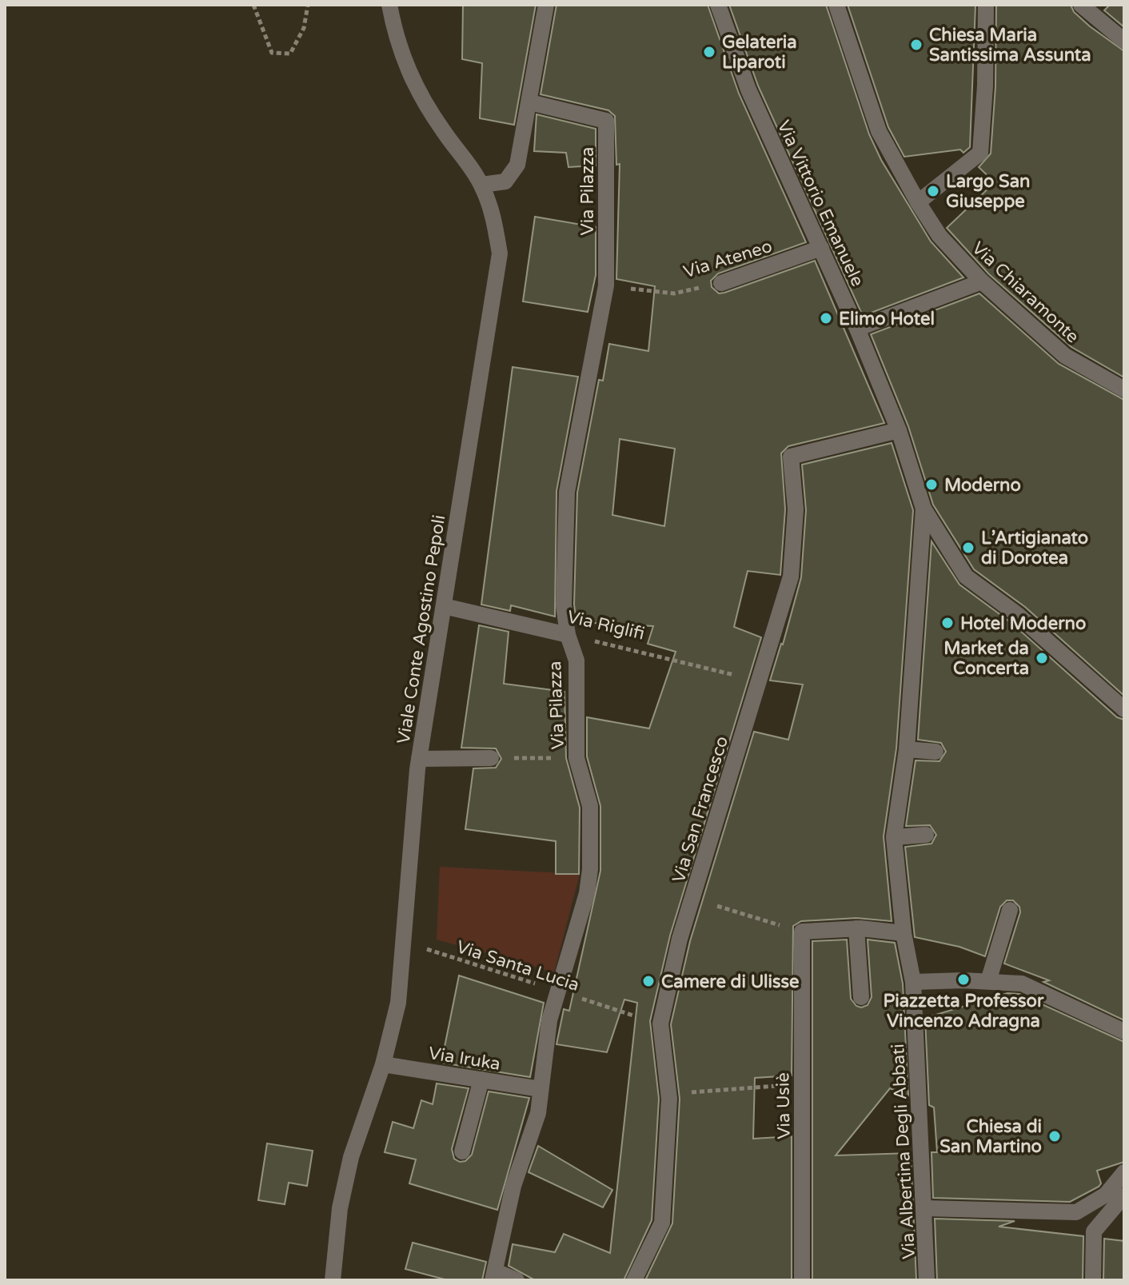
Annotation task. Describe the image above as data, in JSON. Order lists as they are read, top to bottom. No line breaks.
{"streets":{"street":["Via Pilazza","Via Vittorio Emanuele","Via Ateneo","Via Chiaramonte","Via Riglifi","Viale Conte Agostino Pepoli","Via San Francesco","Via Iruka","Via Usiè","Via Albertina Degli Abbati"],"path":["Via Santa Lucia"]},"crossings":[["Via Pilazza","Via Ateneo"],["Via Pilazza","Via Riglifi"],["Via Pilazza","Via Santa Lucia"],["Via Pilazza","Via Iruka"],["Via Vittorio Emanuele","Via Ateneo"],["Via Vittorio Emanuele","Via San Francesco"],["Via Vittorio Emanuele","Via Albertina Degli Abbati"],["Via Riglifi","Viale Conte Agostino Pepoli"],["Via Riglifi","Via San Francesco"],["Viale Conte Agostino Pepoli","Via Santa Lucia"],["Viale Conte Agostino Pepoli","Via Iruka"]],"places":["Chiesa Maria Santissima Assunta","Gelateria Liparoti","Largo San Giuseppe","Elimo Hotel","Moderno","L’Artigianato di Dorotea","Hotel Moderno","Market da Concerta","Piazzetta Professor Vincenzo Adragna","Camere di Ulisse","Chiesa di San Martino"]}
